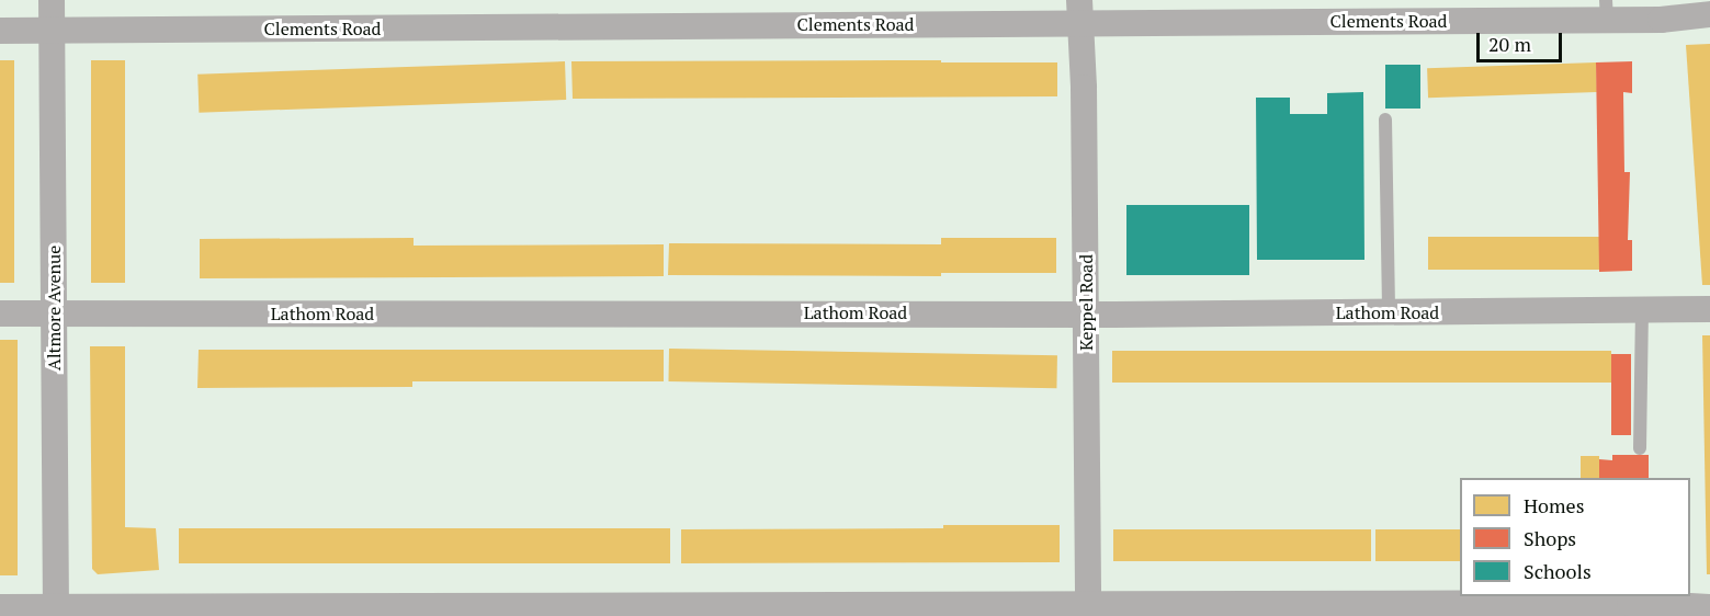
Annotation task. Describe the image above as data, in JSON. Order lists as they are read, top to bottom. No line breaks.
{"streets":{"street":["Clements Road","Keppel Road","Altmore Avenue","Lathom Road"]},"crossings":[["Clements Road","Keppel Road"],["Clements Road","Altmore Avenue"],["Keppel Road","Lathom Road"],["Altmore Avenue","Lathom Road"]],"legend":["Homes","Shops","Schools"],"scale_bar":"20 m"}
